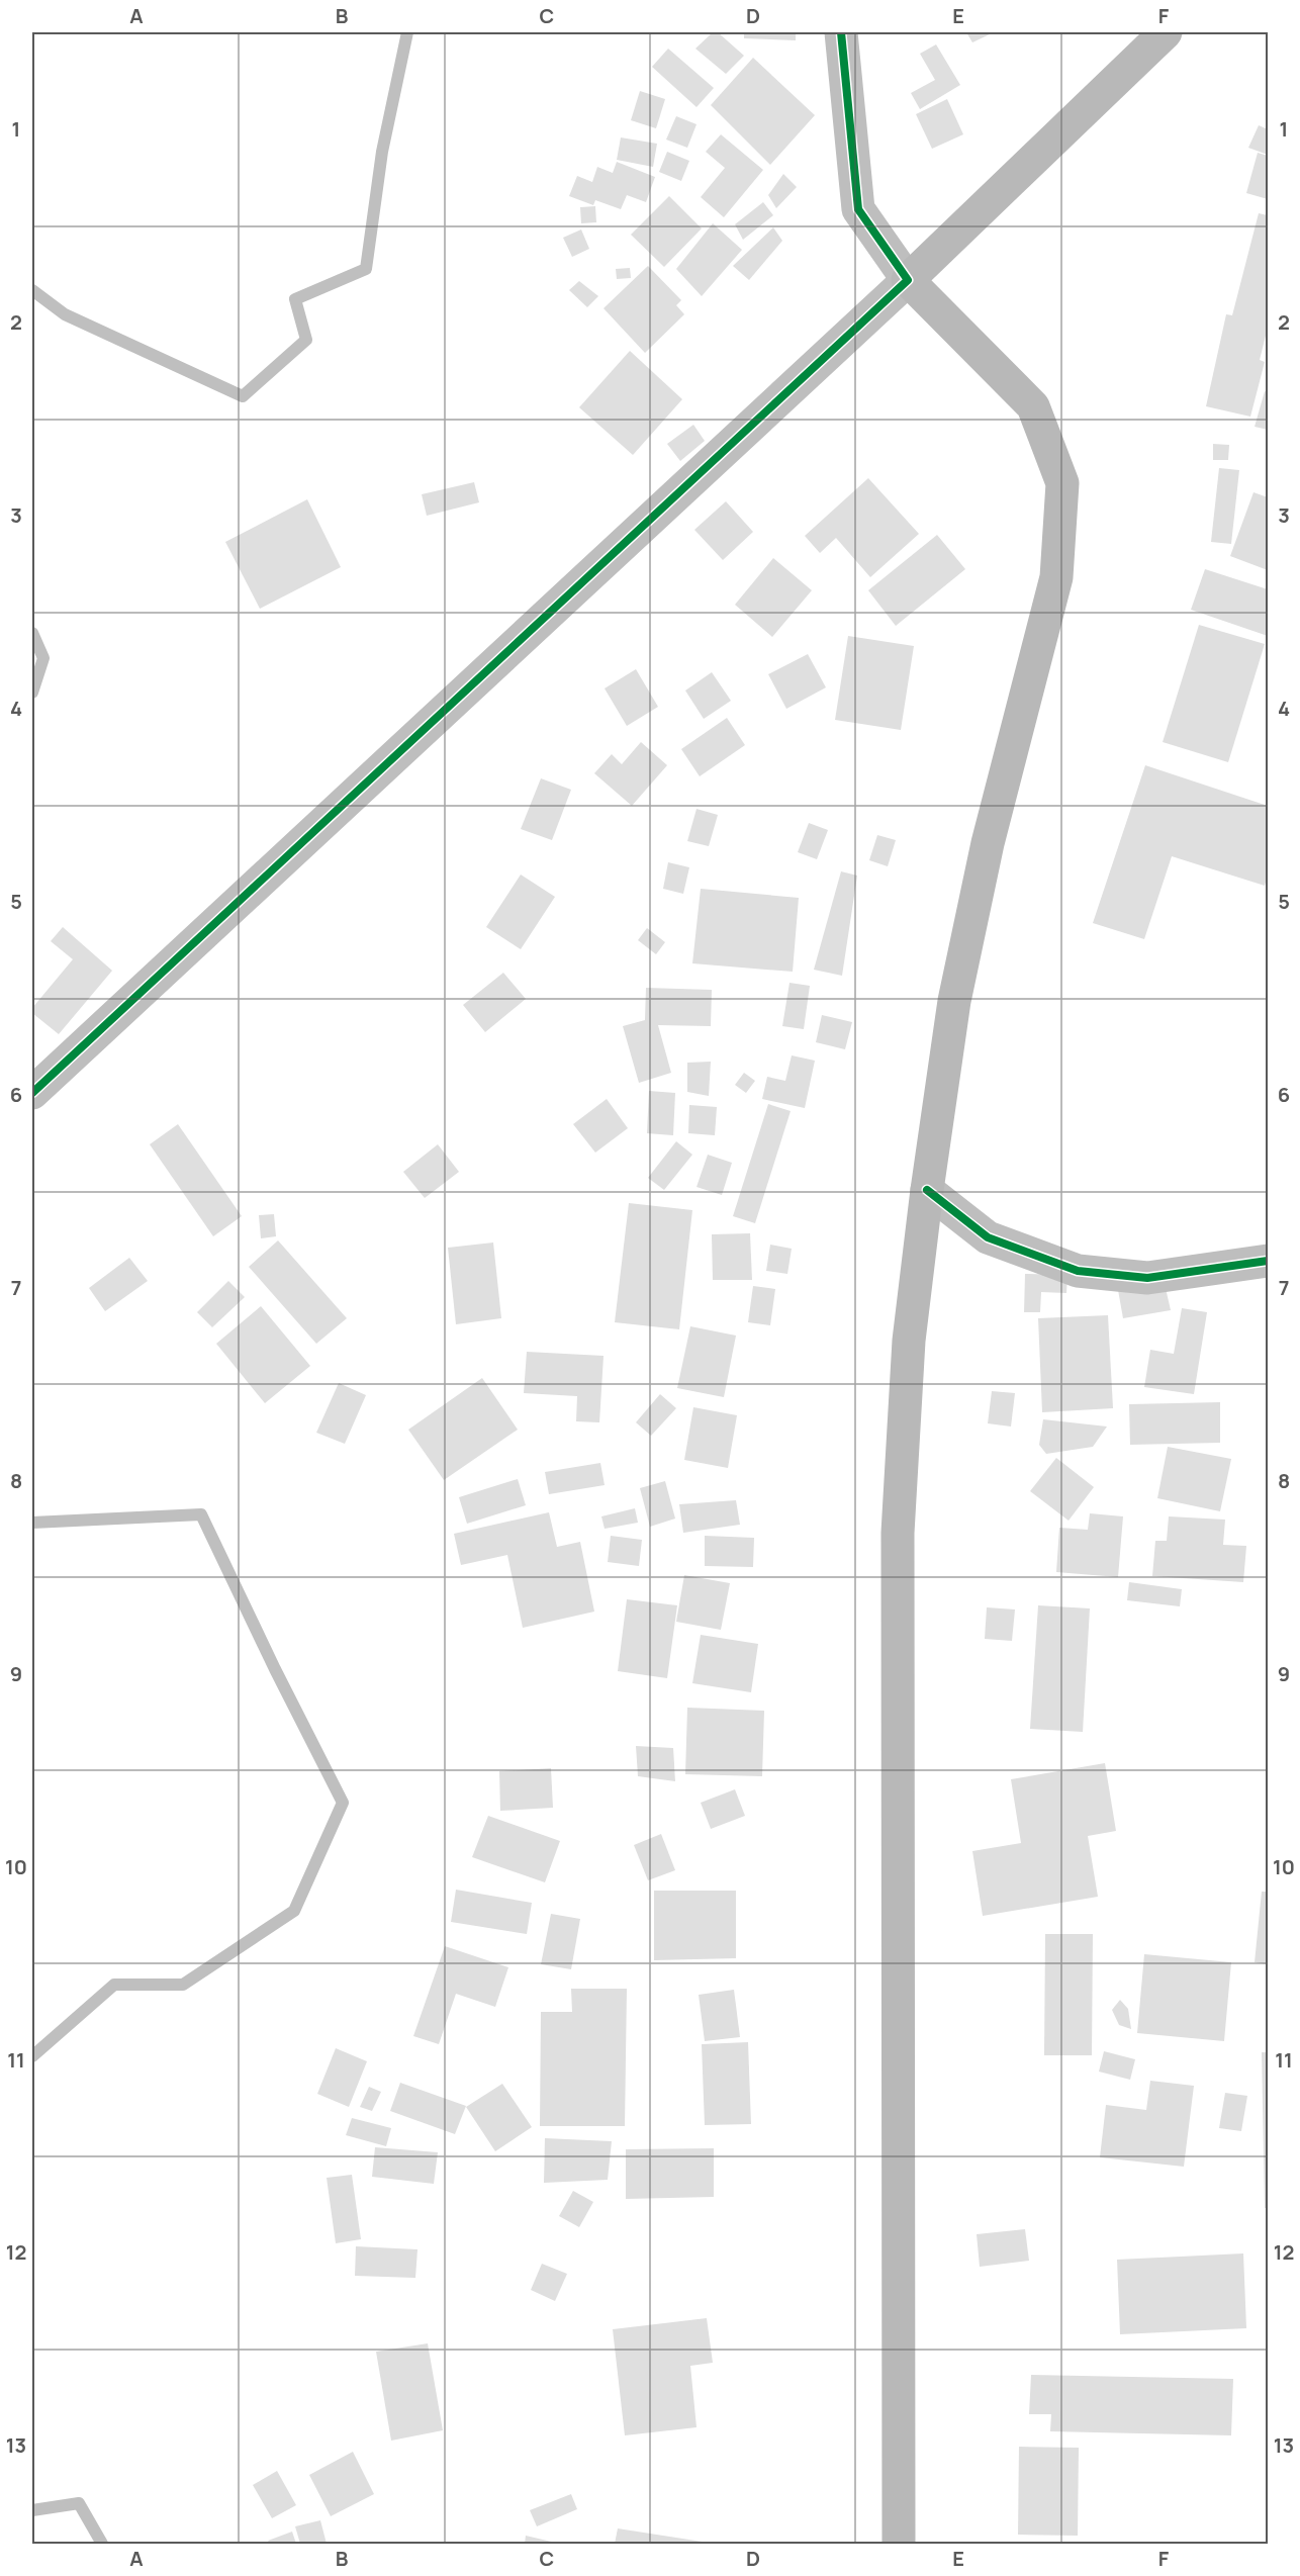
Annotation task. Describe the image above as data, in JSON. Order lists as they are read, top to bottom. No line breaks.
{"grid":{"columns":["A","B","C","D","E","F"],"rows":["1","2","3","4","5","6","7","8","9","10","11","12","13"]}}
